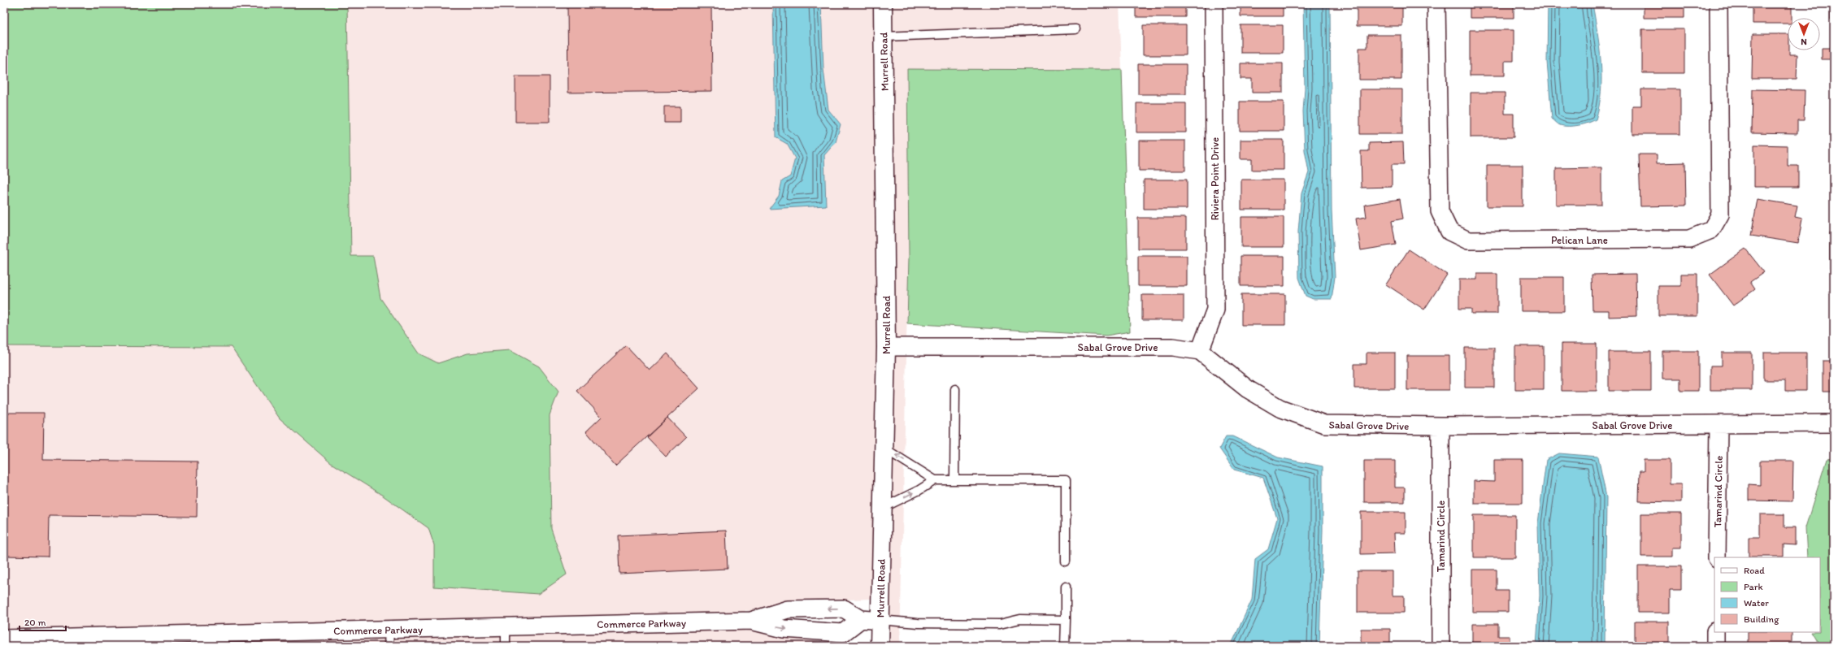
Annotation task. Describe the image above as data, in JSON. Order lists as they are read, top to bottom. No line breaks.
{"streets":{"street":["Murrell Road","Riviera Point Drive","Pelican Lane","Sabal Grove Drive","Tamarind Circle","Commerce Parkway"]},"crossings":[["Murrell Road","Sabal Grove Drive"],["Murrell Road","Commerce Parkway"],["Riviera Point Drive","Sabal Grove Drive"],["Sabal Grove Drive","Tamarind Circle"]],"legend":["Road","Park","Water","Building"],"scale_bar":"20 m","north":"bottom"}
